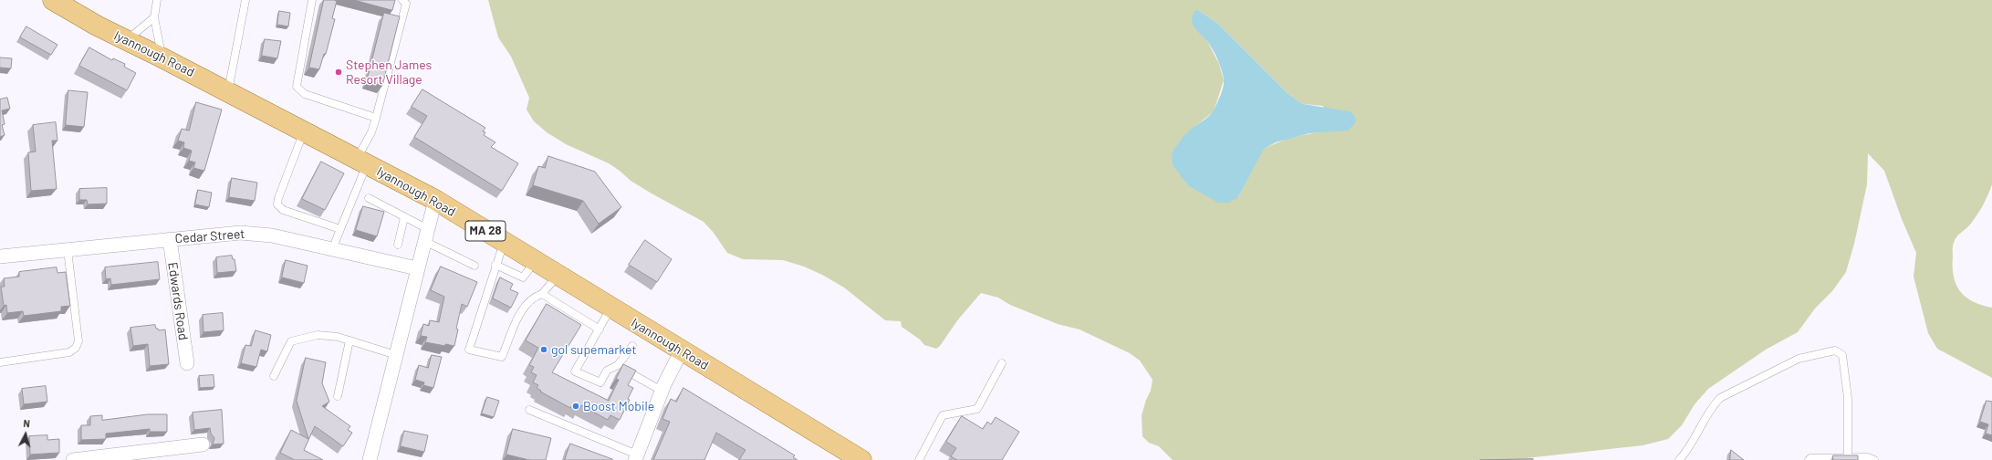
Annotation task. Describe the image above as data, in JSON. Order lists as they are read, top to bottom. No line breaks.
{"streets":{"main road":["Iyannough Road","MA 28"],"street":["Cedar Street","Edwards Road"]},"crossings":[["Cedar Street","Edwards Road"]],"places":["Stephen James Resort Village","gol supemarket","Boost Mobile"],"north":"top"}
